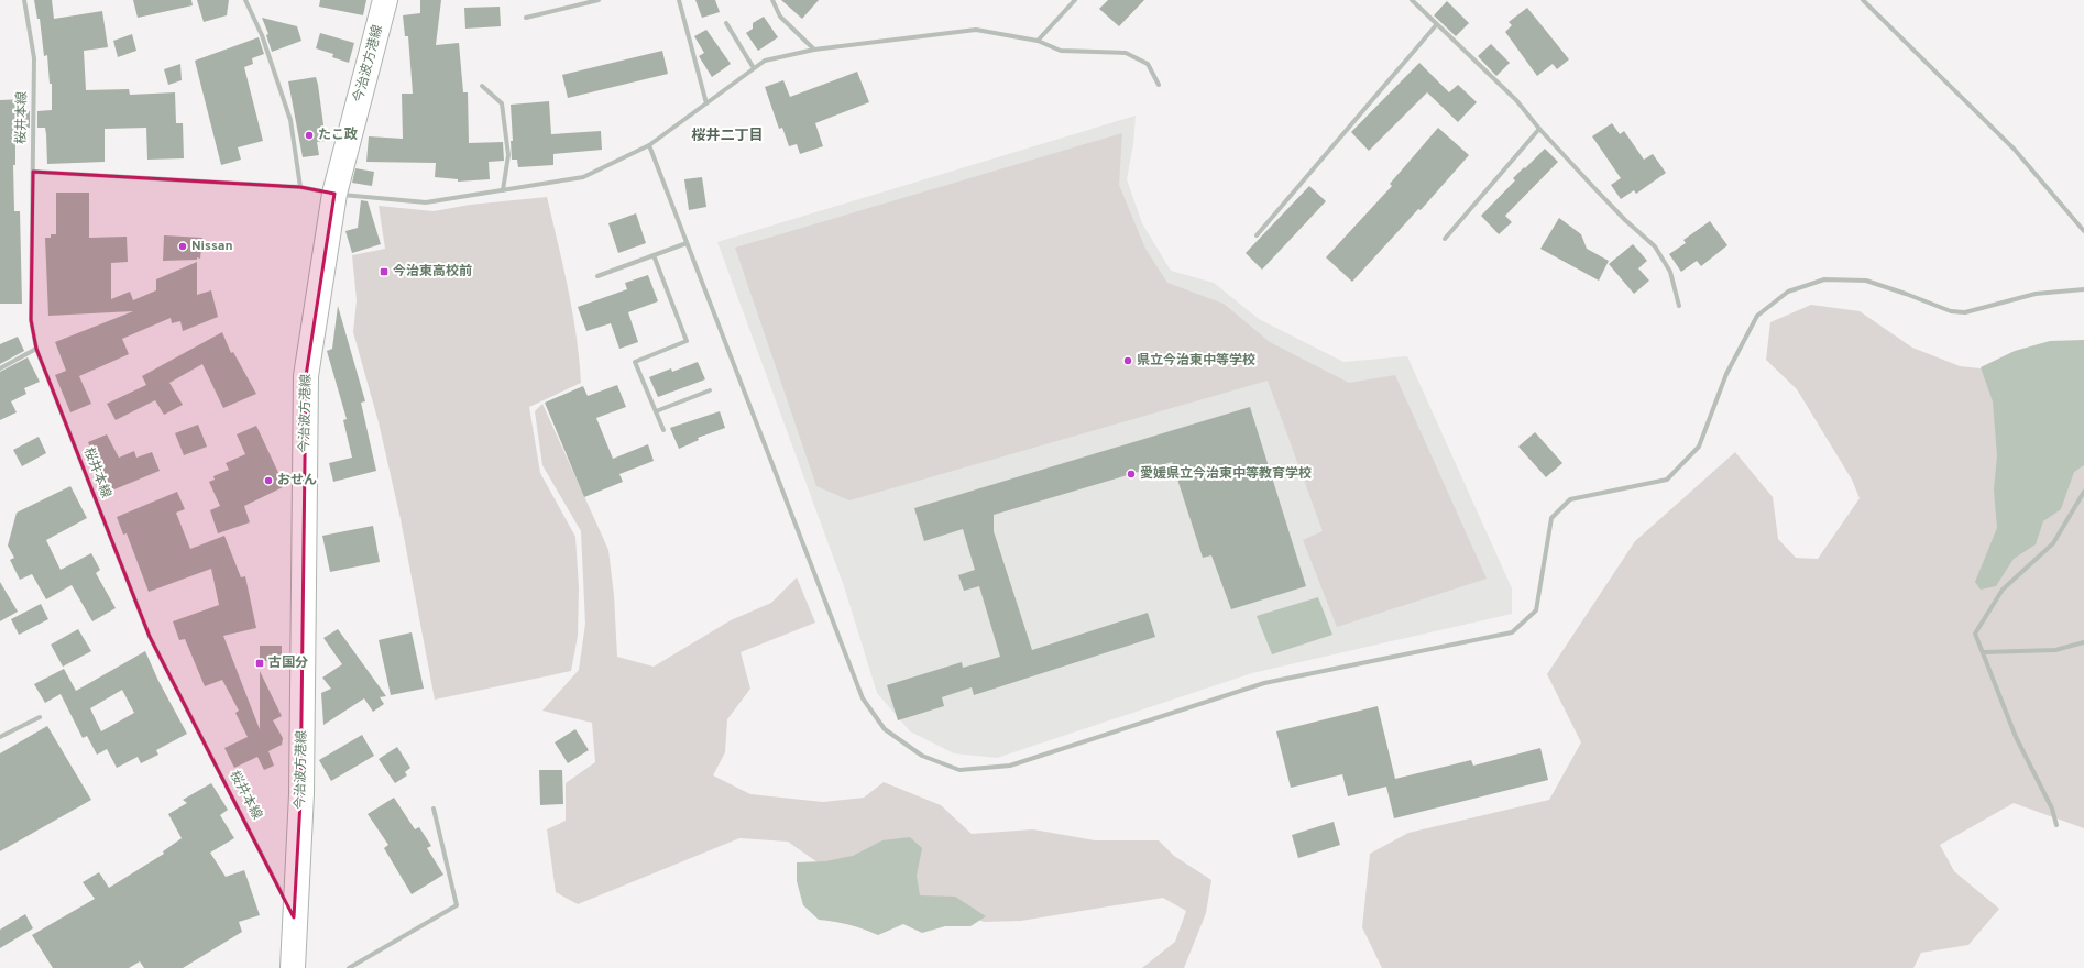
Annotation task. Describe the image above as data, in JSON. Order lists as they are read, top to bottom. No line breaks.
{"streets":{"main road":["今治波方港線"],"street":["桜井本線"]},"crossings":[["今治波方港線","桜井本線"]],"districts":["桜井二丁目"],"places":{"other":["たこ政","Nissan","県立今治東中等学校","愛媛県立今治東中等教育学校","おせん"],"transit":["今治東高校前","古国分"]}}
